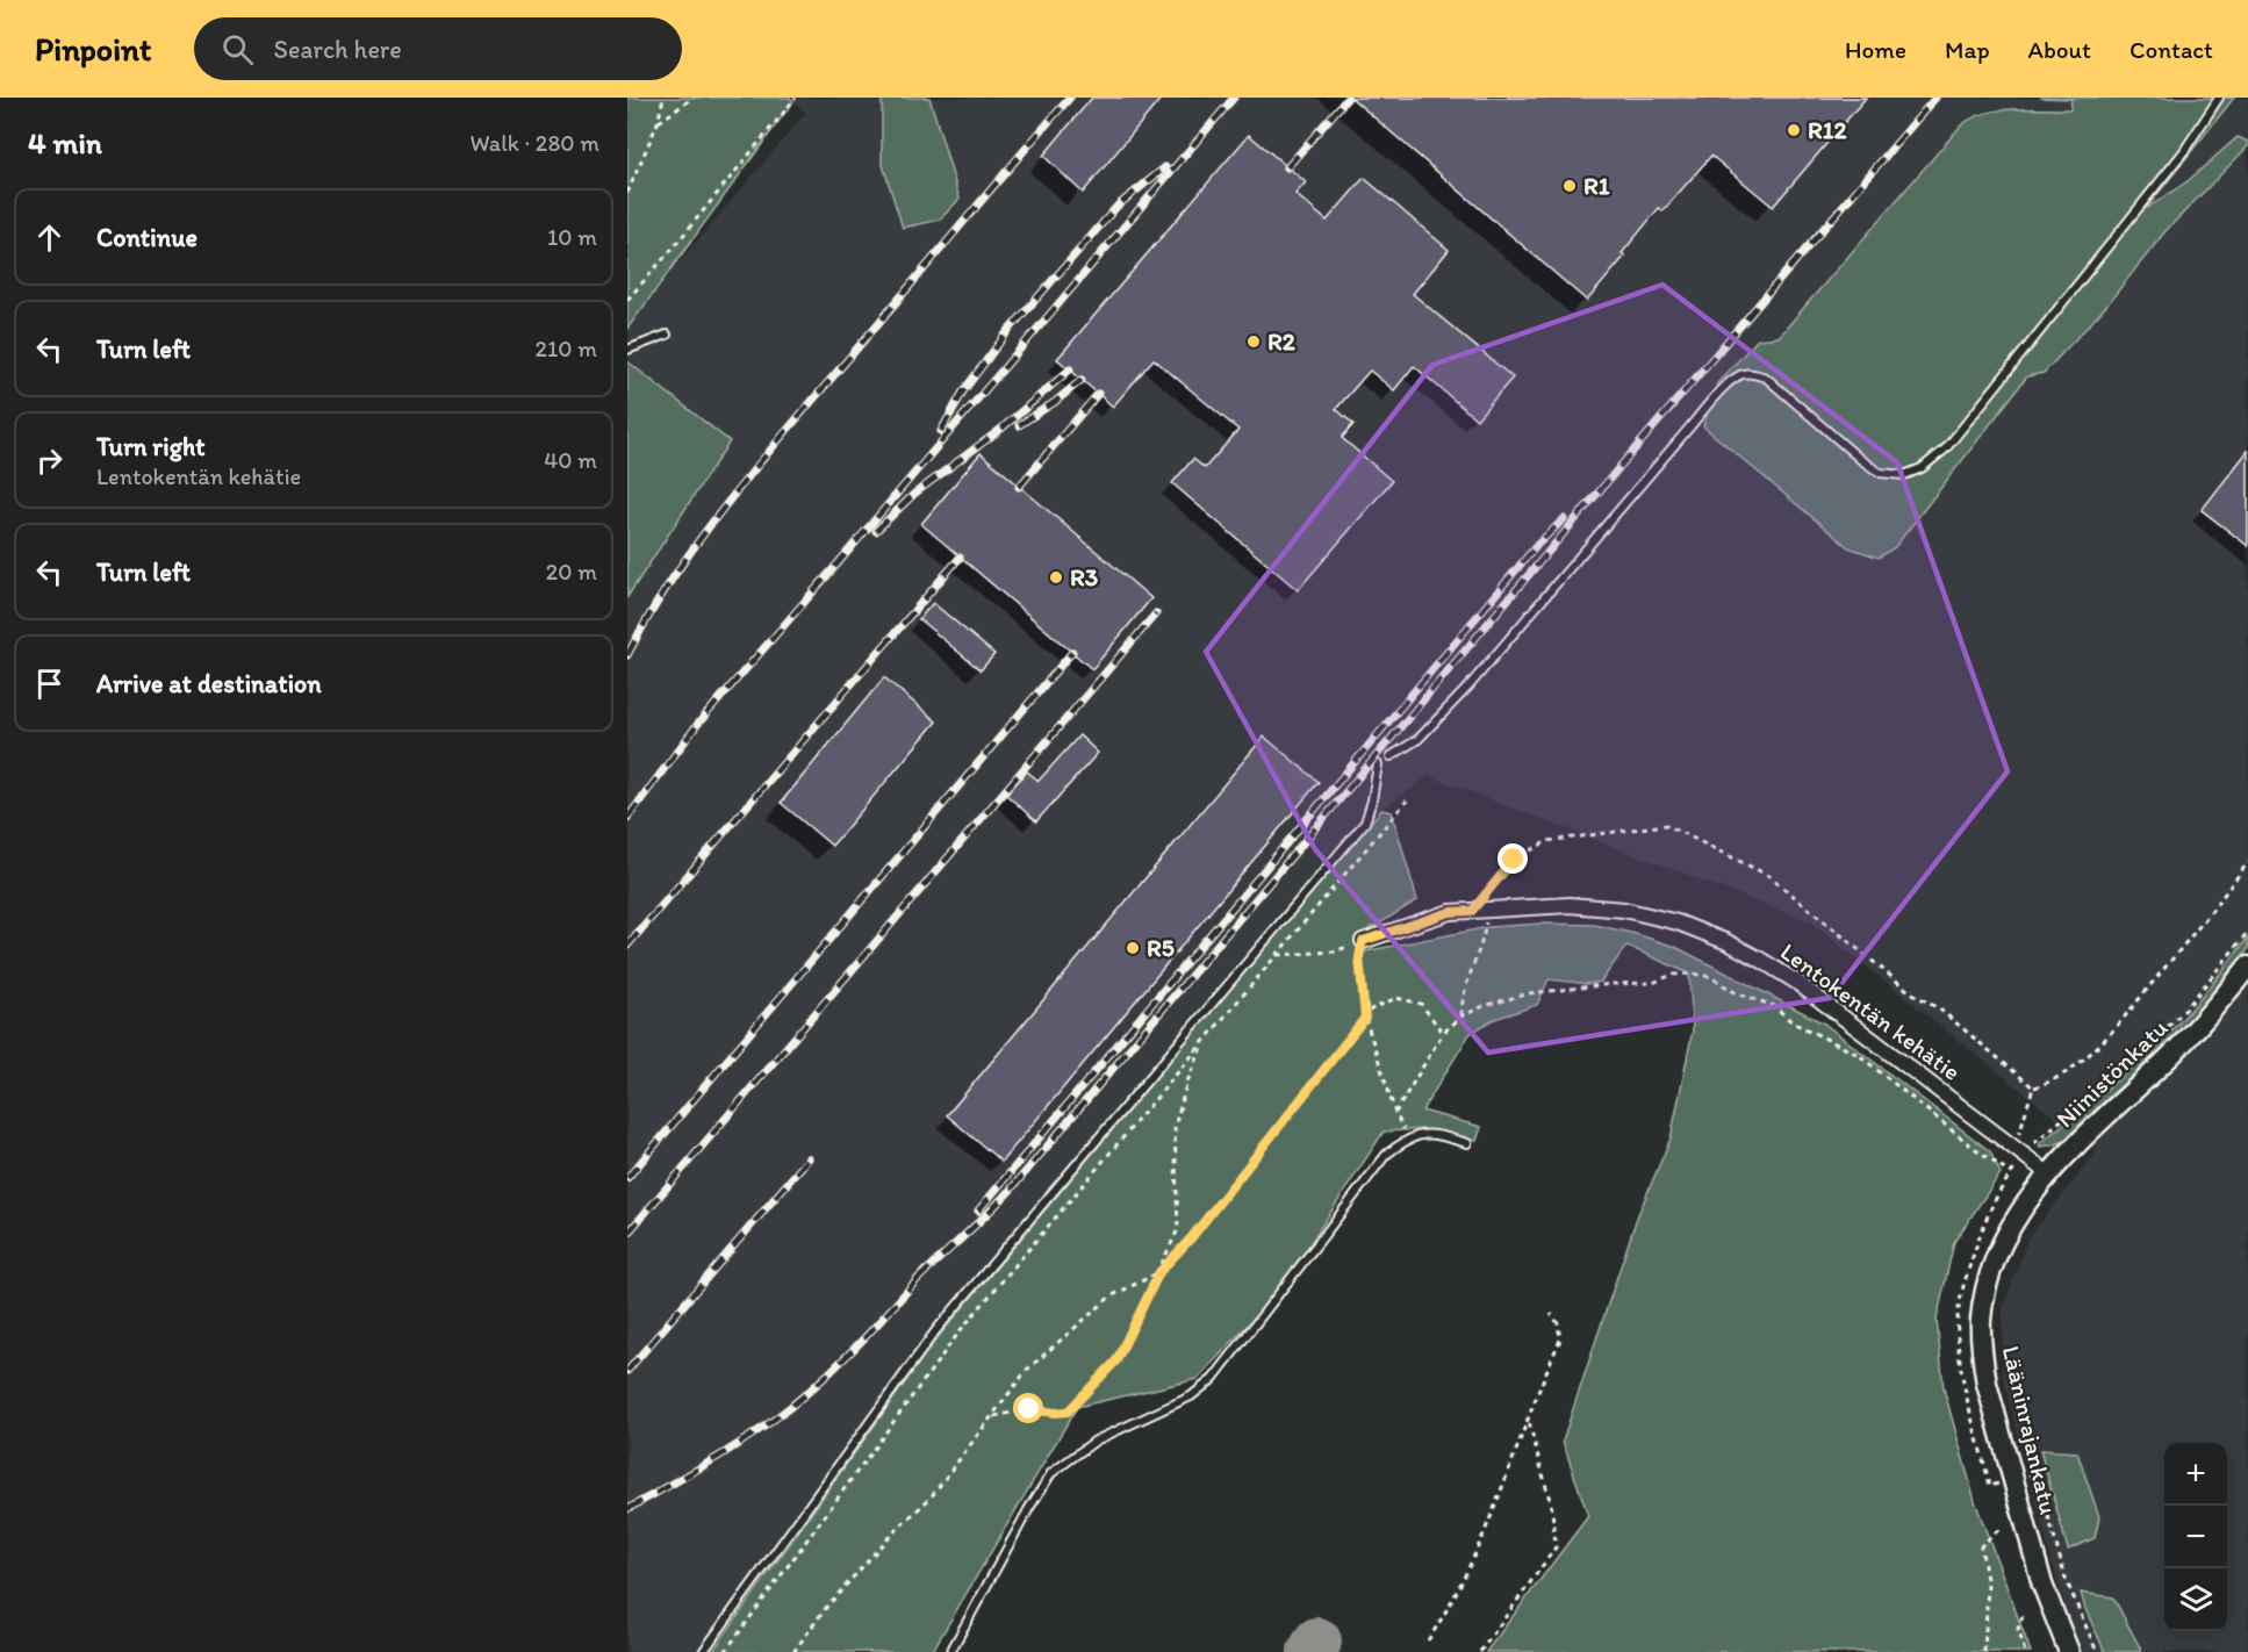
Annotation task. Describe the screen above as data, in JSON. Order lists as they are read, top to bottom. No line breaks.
{"streets":{"street":["Lentokentän kehätie","Niinistönkatu","Lääninrajankatu"]},"crossings":[["Lentokentän kehätie","Niinistönkatu"],["Niinistönkatu","Lääninrajankatu"]],"places":["R12","R1","R2","R3","R5"],"page":{"header":"Pinpoint","search":"Search here","nav":["Home","Map","About","Contact"],"heading":["4 min","Walk · 280 m"],"list":[["Continue","10 m"],["Turn left","210 m"],["Turn right","Lentokentän kehätie","40 m"],["Turn left","20 m"],"Arrive at destination"],"map_buttons":["+","−"]}}
